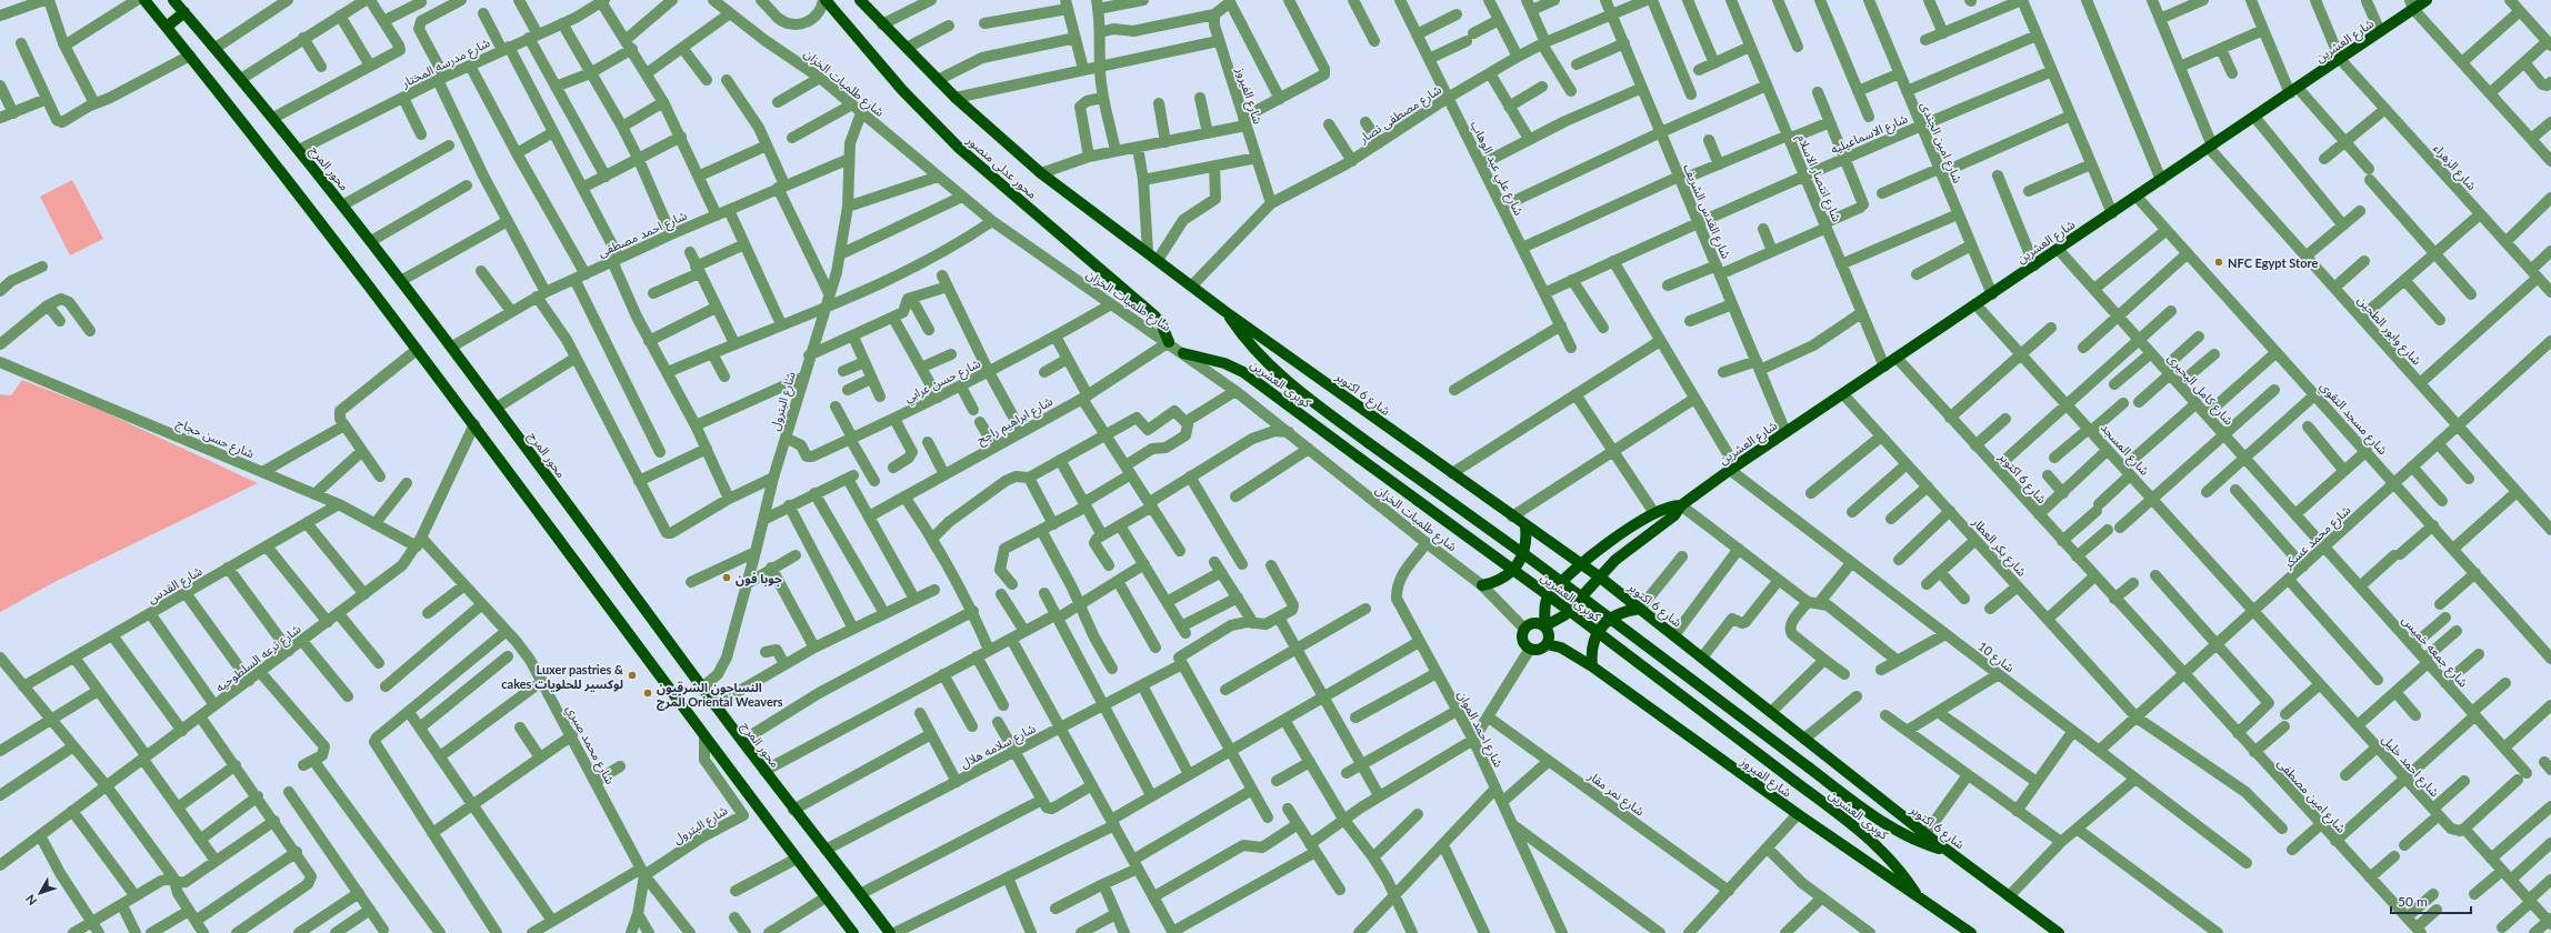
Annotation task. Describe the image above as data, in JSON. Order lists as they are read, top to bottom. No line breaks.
{"streets":{"main road":["شارع العشرين","شارع الفيروز","محور عدلى منصور","محور المرج","كوبرى العشرين","شارع 6 اكتوبر"],"street":["شارع مدرسه المختار","شارع طلمبات الخزان","شارع مصطفى نصار","شارع الاسماعيليه","شارع امين الجندى","شارع الزهراء","شارع علي عبد الوهاب","شارع انتصار الاسلام","شارع القدس الشريف","شارع احمد مصطفى","شارع وابور الطحين","شارع حسن عرابي","شارع كامل البحيرى","شارع البترول","شارع مسجد التقوي","شارع ابراهيم راجح","شارع حسن حجاج","شارع المسجد","شارع محمد عسكر","شارع بكر العطار","شارع القدس","شارع جمعه خميس","شارع 10","شارع ترعه السلطوحيه","شارع احمد الموان","شارع محمد صبري","شارع سلامه هلال","شارع احمد خليل","شارع نمر مقار","شارع امين مصطفى"]},"crossings":[["شارع العشرين","شارع طلمبات الخزان"],["شارع العشرين","شارع الفيروز"],["شارع العشرين","شارع امين الجندى"],["شارع العشرين","شارع الزهراء"],["شارع العشرين","شارع انتصار الاسلام"],["شارع العشرين","شارع القدس الشريف"],["شارع العشرين","شارع وابور الطحين"],["شارع العشرين","شارع كامل البحيرى"],["شارع العشرين","شارع 6 اكتوبر"],["شارع العشرين","شارع مسجد التقوي"],["شارع العشرين","شارع المسجد"],["شارع العشرين","شارع بكر العطار"],["شارع العشرين","شارع 10"],["شارع مدرسه المختار","محور المرج"],["شارع طلمبات الخزان","شارع الفيروز"],["شارع طلمبات الخزان","محور عدلى منصور"],["شارع طلمبات الخزان","شارع حسن عرابي"],["شارع طلمبات الخزان","كوبرى العشرين"],["شارع طلمبات الخزان","شارع البترول"],["شارع طلمبات الخزان","شارع ابراهيم راجح"],["شارع طلمبات الخزان","شارع احمد الموان"],["شارع الفيروز","شارع مصطفى نصار"],["شارع الفيروز","كوبرى العشرين"],["شارع مصطفى نصار","محور عدلى منصور"],["شارع مصطفى نصار","شارع علي عبد الوهاب"],["شارع مصطفى نصار","شارع القدس الشريف"],["شارع الاسماعيليه","شارع امين الجندى"],["شارع الاسماعيليه","شارع علي عبد الوهاب"],["شارع الاسماعيليه","شارع انتصار الاسلام"],["شارع الاسماعيليه","شارع القدس الشريف"],["محور عدلى منصور","كوبرى العشرين"],["محور عدلى منصور","شارع 6 اكتوبر"],["محور عدلى منصور","شارع ابراهيم راجح"],["محور المرج","شارع احمد مصطفى"],["محور المرج","شارع البترول"],["محور المرج","شارع سلامه هلال"],["شارع احمد مصطفى","شارع البترول"],["شارع وابور الطحين","شارع محمد عسكر"],["شارع حسن عرابي","شارع البترول"],["كوبرى العشرين","شارع 6 اكتوبر"],["شارع كامل البحيرى","شارع محمد عسكر"],["شارع كامل البحيرى","شارع جمعه خميس"],["شارع 6 اكتوبر","شارع محمد عسكر"],["شارع 6 اكتوبر","شارع امين مصطفى"],["شارع البترول","شارع محمد صبري"],["شارع مسجد التقوي","شارع محمد عسكر"],["شارع حسن حجاج","شارع القدس"],["شارع حسن حجاج","شارع ترعه السلطوحيه"],["شارع حسن حجاج","شارع محمد صبري"],["شارع المسجد","شارع محمد عسكر"],["شارع المسجد","شارع احمد خليل"],["شارع محمد عسكر","شارع بكر العطار"],["شارع محمد عسكر","شارع جمعه خميس"],["شارع محمد عسكر","شارع 10"],["شارع محمد عسكر","شارع احمد خليل"],["شارع محمد عسكر","شارع امين مصطفى"],["شارع جمعه خميس","شارع احمد خليل"],["شارع ترعه السلطوحيه","شارع محمد صبري"]],"places":["NFC Egypt Store","جوبا فون","Luxer pastries & cakes لوكسير للحلويات","النساجون الشرقيون المرج Oriental Weavers"],"scale_bar":"50 m","north":"bottom left"}
